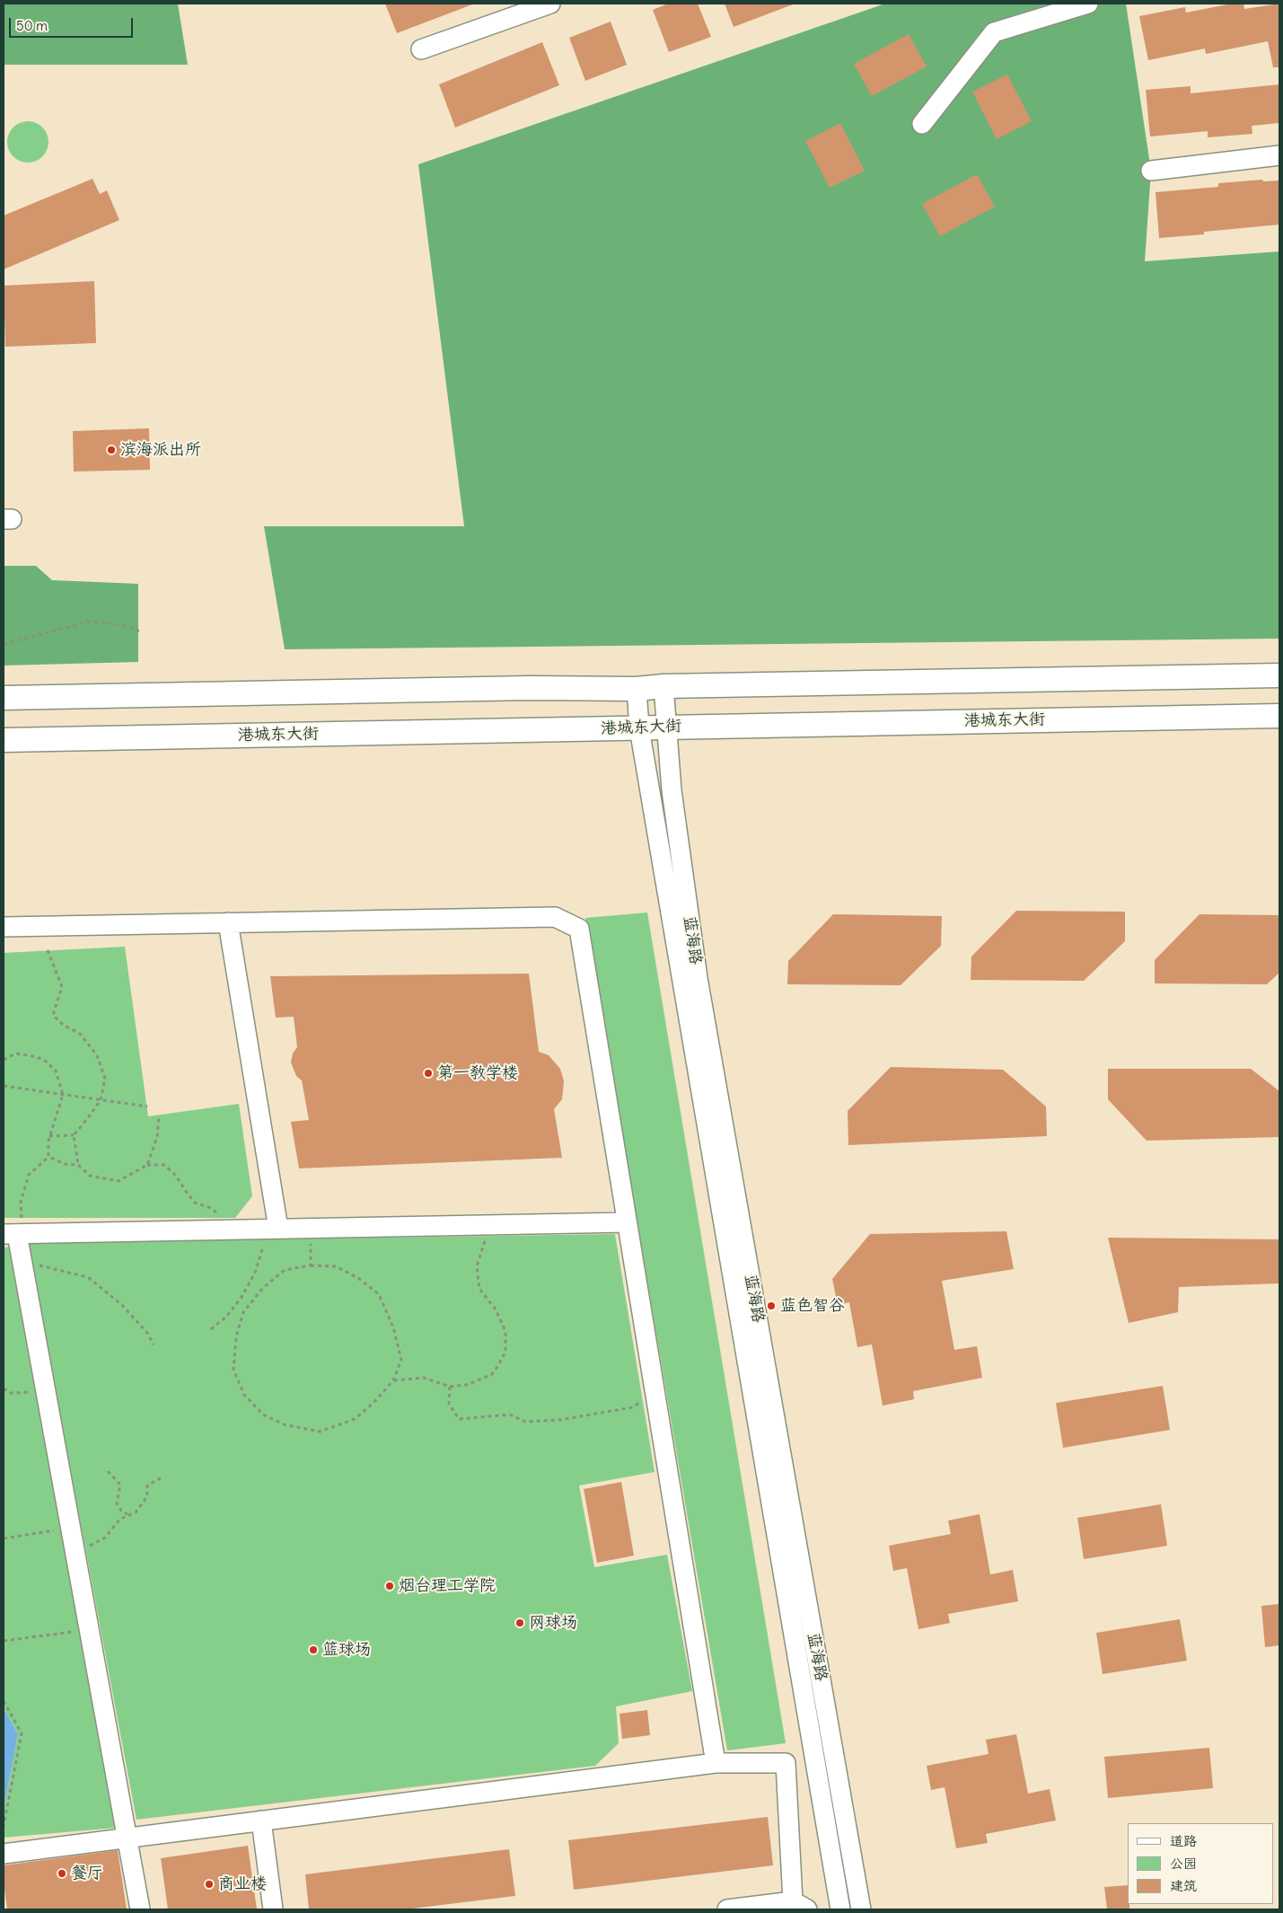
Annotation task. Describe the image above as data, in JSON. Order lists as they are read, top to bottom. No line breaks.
{"streets":{"main road":["港城东大街"],"street":["蓝海路"]},"crossings":[["港城东大街","蓝海路"]],"places":["滨海派出所","第一教学楼","蓝色智谷","烟台理工学院","网球场","篮球场","餐厅","商业楼"],"legend":["道路","公园","建筑"],"scale_bar":"50 m"}
